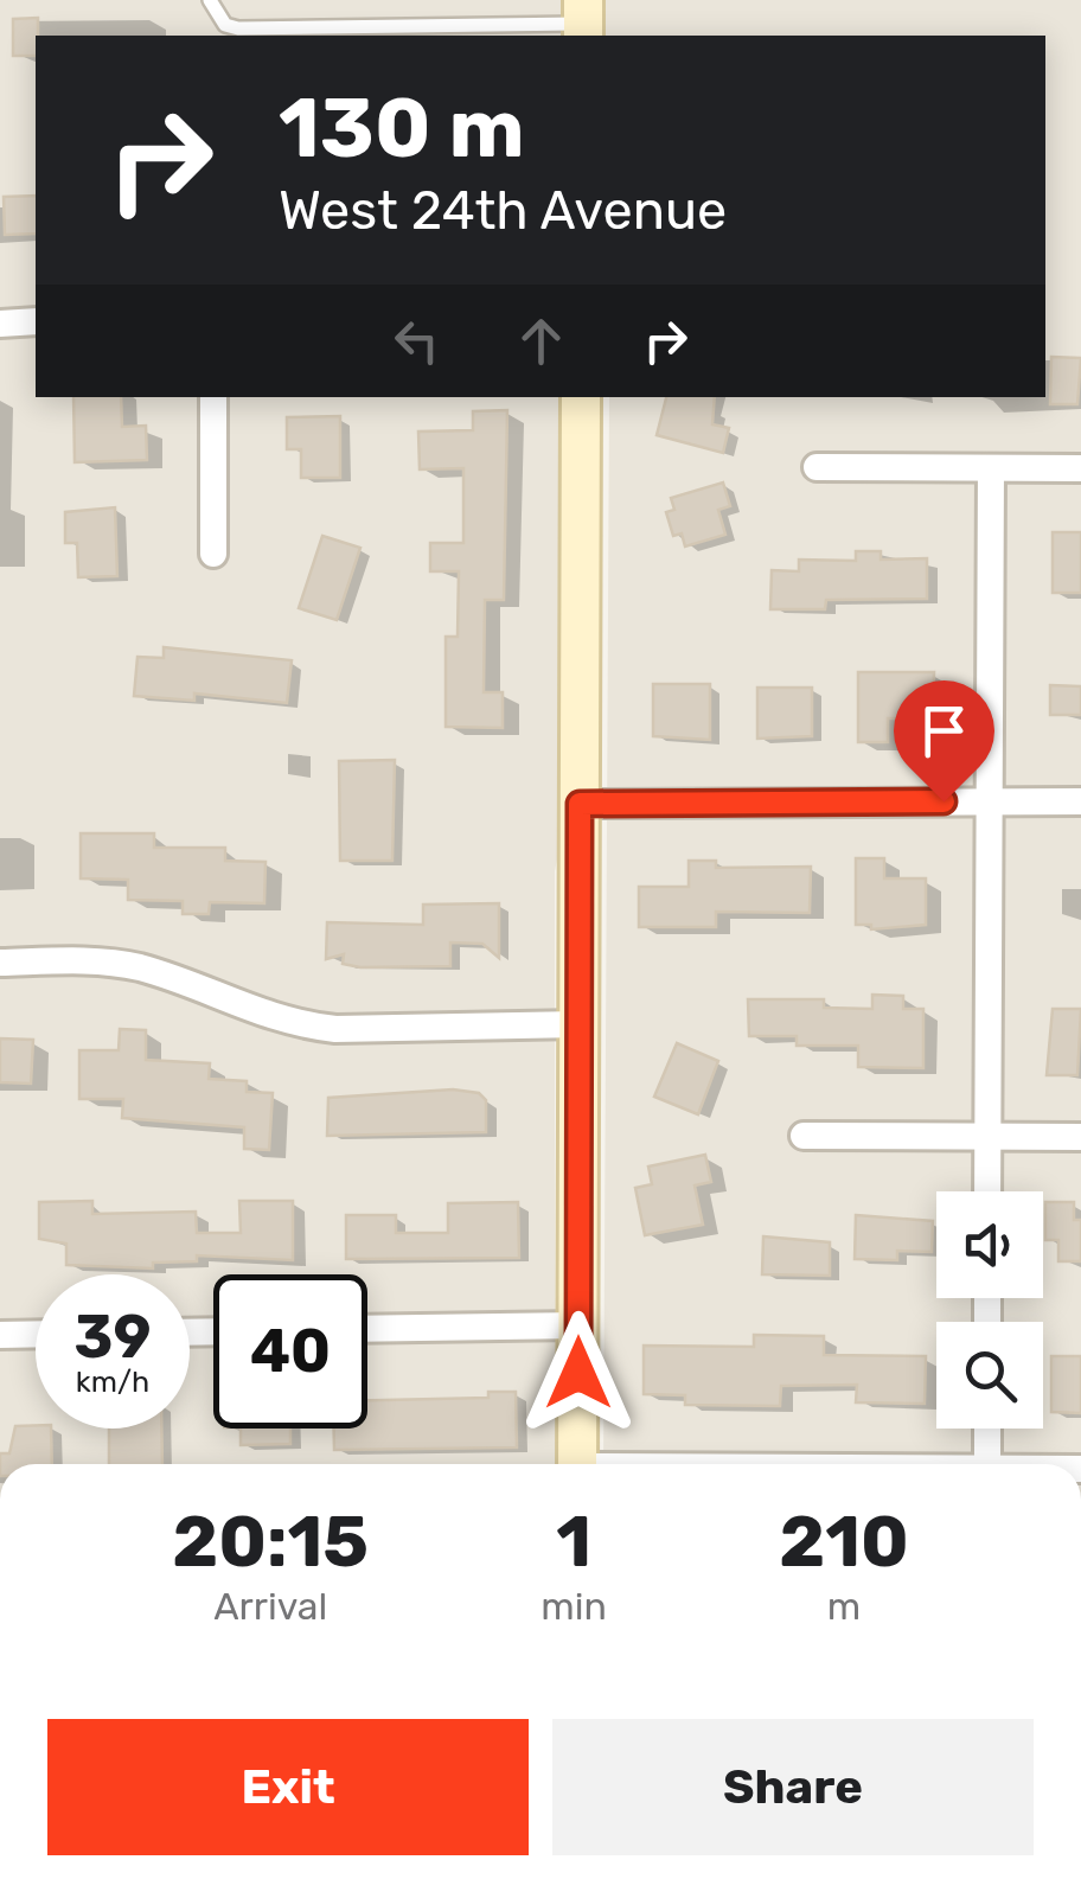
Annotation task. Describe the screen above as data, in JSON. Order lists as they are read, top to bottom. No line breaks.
{"page":{"turn":["130 m","West 24th Avenue"],"speed":"39 km/h","limit":"40","eta":["20:15","Arrival","1","min","210","m"],"buttons":["Exit","Share"]}}
